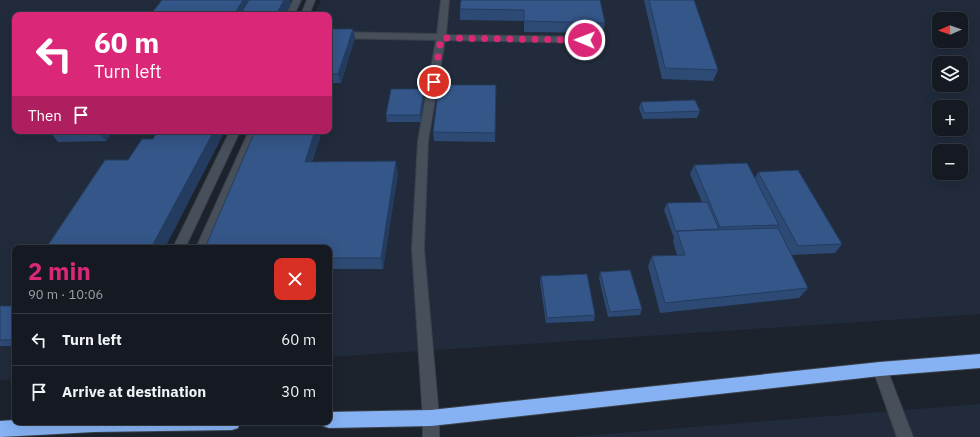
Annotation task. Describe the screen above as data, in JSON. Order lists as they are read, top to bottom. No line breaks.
{"north":"left","page":{"map_buttons":["+","−"],"turn":["60 m","Turn left"],"then":"Then","heading":["2 min","90 m · 10:06"],"list":[{"name":"Turn left","value":"60 m"},{"name":"Arrive at destination","value":"30 m"}]}}
